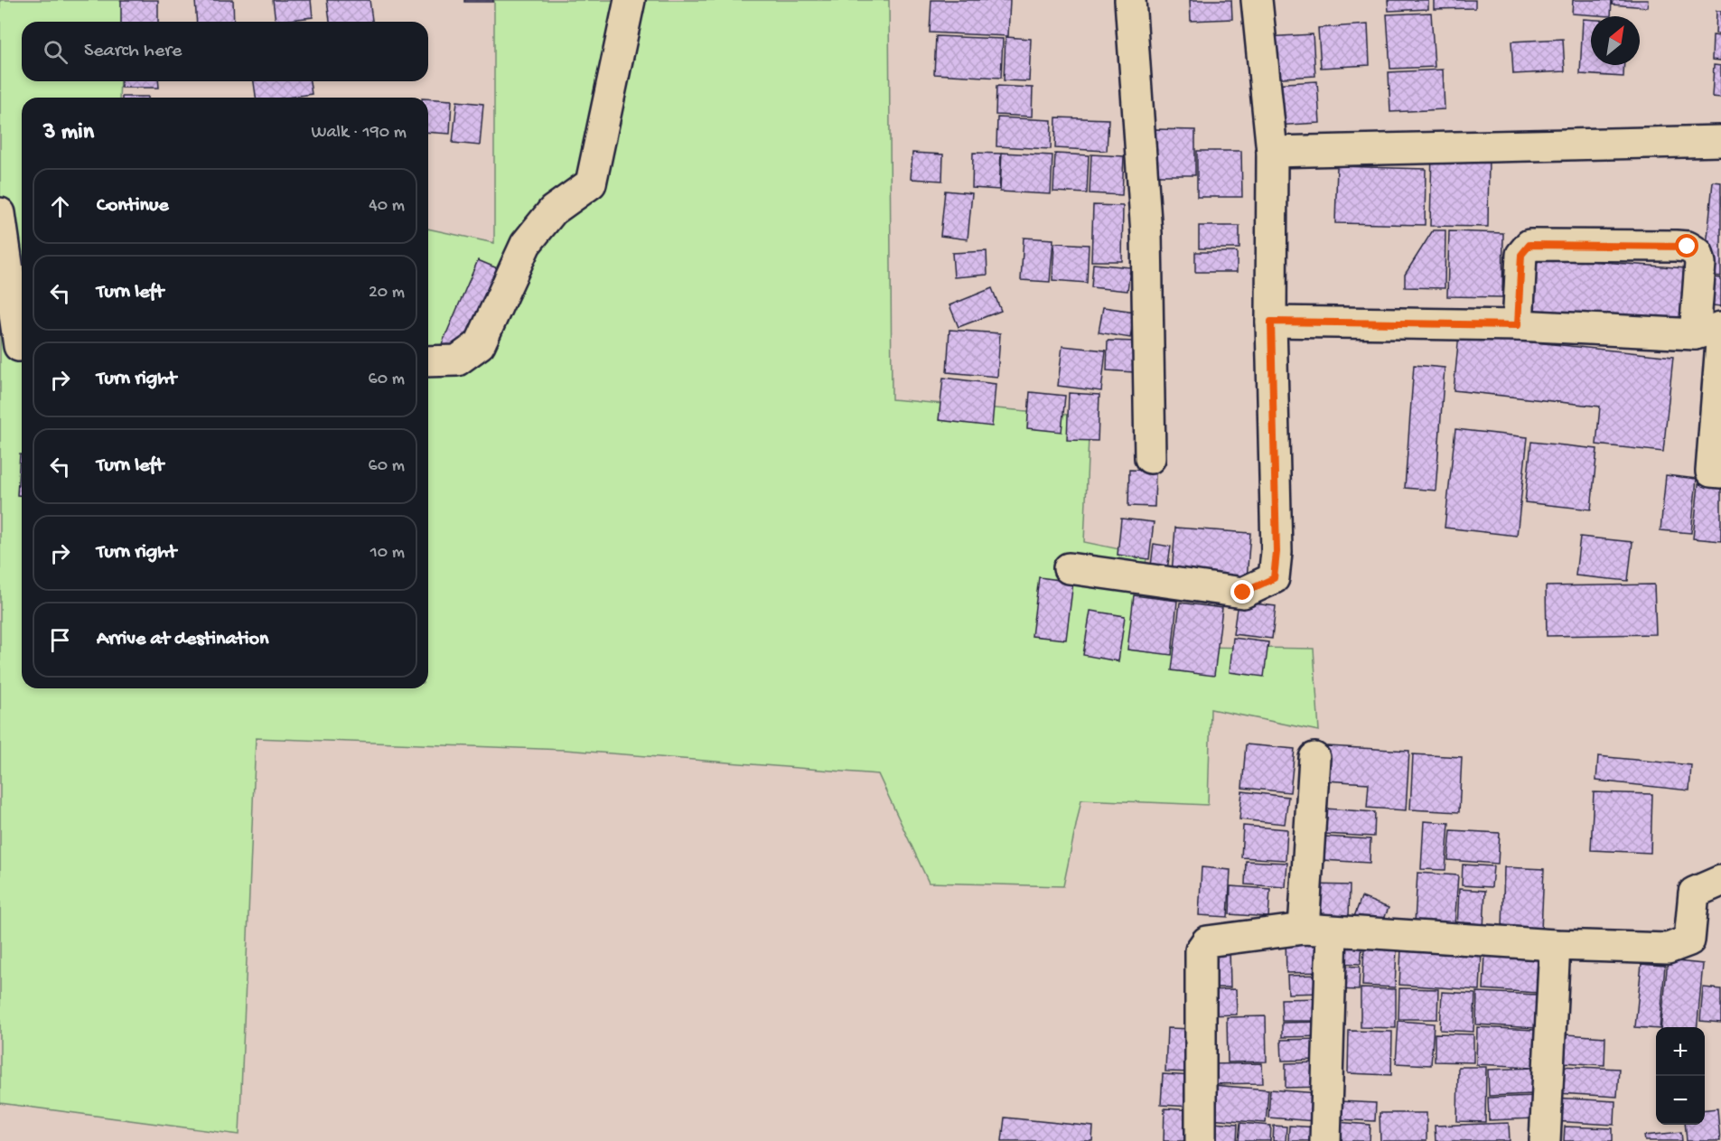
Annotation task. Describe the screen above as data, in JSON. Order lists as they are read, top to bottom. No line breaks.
{"north":"top right","page":{"search":"Search here","heading":["3 min","Walk · 190 m"],"list":[["Continue","40 m"],["Turn left","20 m"],["Turn right","60 m"],["Turn left","60 m"],["Turn right","10 m"],"Arrive at destination"],"map_buttons":["+","−"]}}
